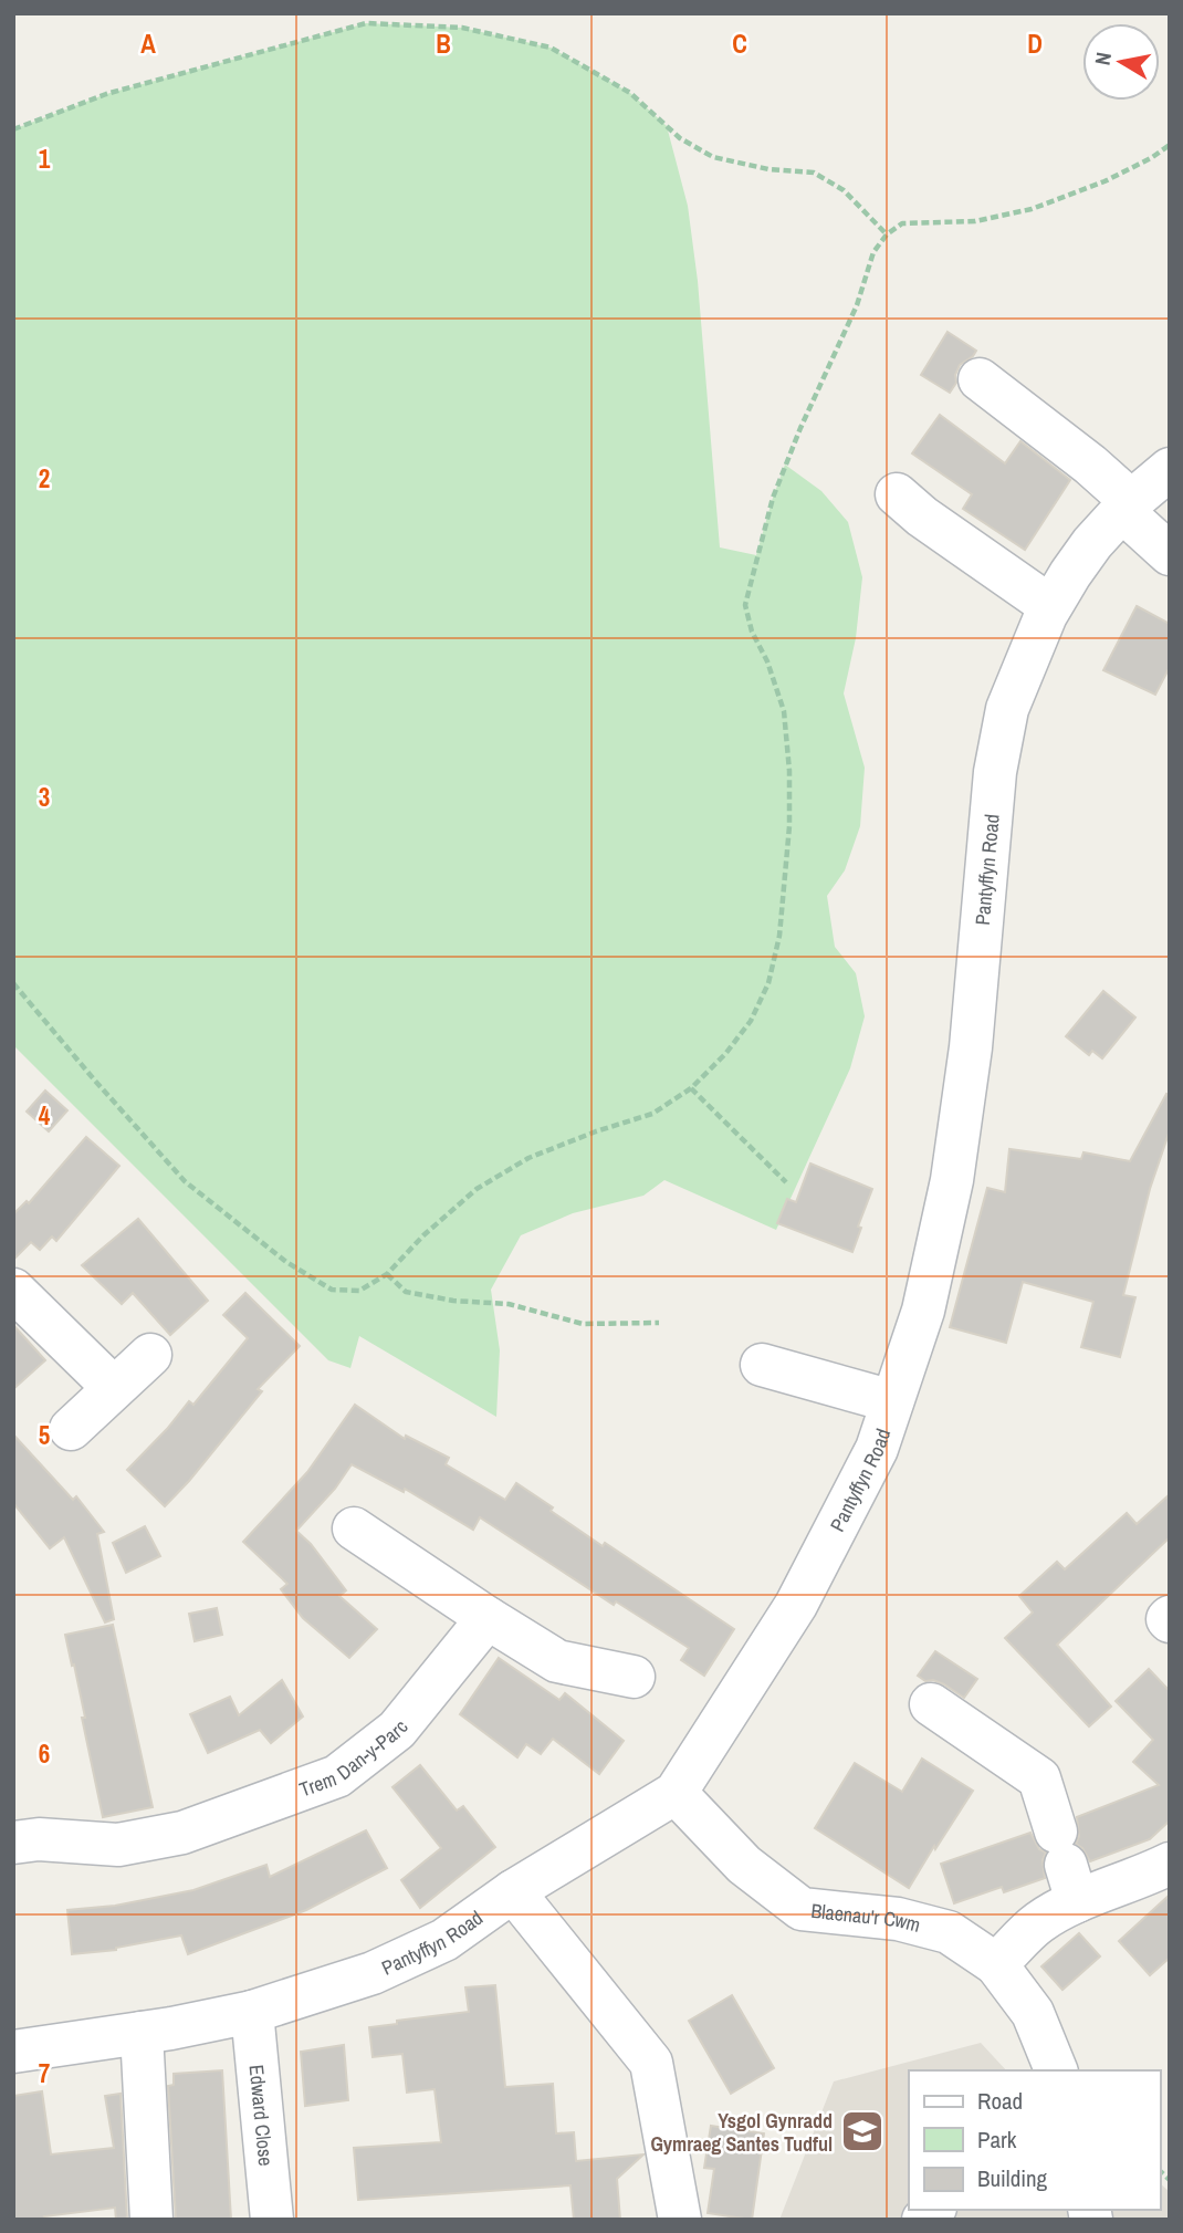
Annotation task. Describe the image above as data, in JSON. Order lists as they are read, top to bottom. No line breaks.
{"streets":{"street":["Pantyffyn Road","Trem Dan-y-Parc","Blaenau'r Cwm","Edward Close"]},"crossings":[["Pantyffyn Road","Blaenau'r Cwm"],["Pantyffyn Road","Edward Close"]],"places":{"school or university":["Ysgol Gynradd Gymraeg Santes Tudful"]},"legend":["Road","Park","Building"],"north":"left","grid":{"columns":["A","B","C","D"],"rows":["1","2","3","4","5","6","7"]}}
